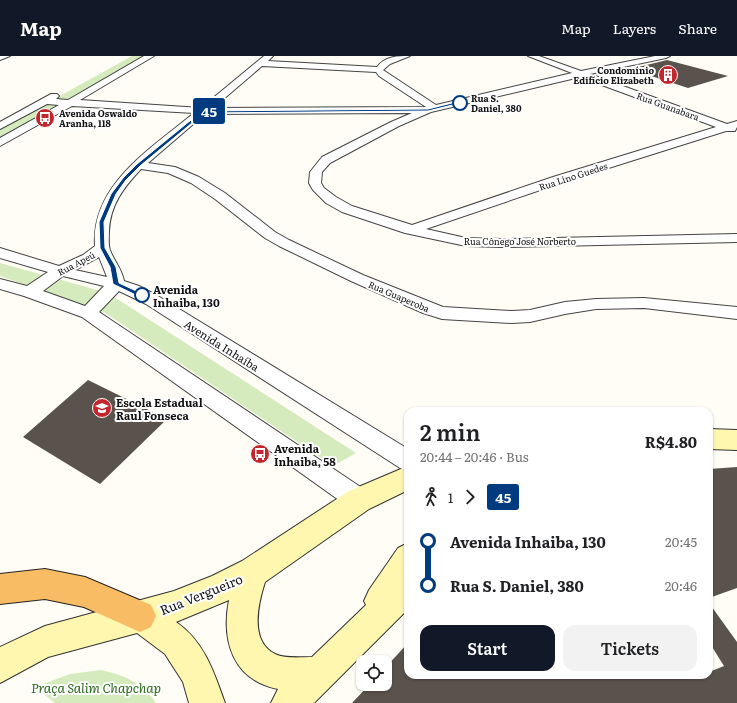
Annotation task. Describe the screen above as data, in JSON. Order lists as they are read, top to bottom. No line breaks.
{"streets":{"main road":["Rua Vergueiro"],"street":["Rua Guanabara","Rua Lino Guedes","Rua Cônego José Norberto","Rua Apeú","Rua Guaperoba","Avenida Inhaíba"]},"crossings":[["Rua Guanabara","Rua Lino Guedes"],["Rua Lino Guedes","Rua Cônego José Norberto"],["Rua Apeú","Rua Guaperoba"],["Rua Apeú","Avenida Inhaíba"]],"parks":["Praça Salim Chapchap"],"places":{"building":["Condomínio Edifício Elizabeth"],"other":["Rua S. Daniel, 380","Avenida Inhaiba, 130"],"bus stop":["Avenida Oswaldo Aranha, 118","Avenida Inhaiba, 58"],"school or university":["Escola Estadual Raul Fonseca"]},"lines":["bus line 45"],"page":{"header":"Map","nav":["Map","Layers","Share"],"on_map":"45","heading":["2 min","20:44 – 20:46 · Bus","R$4.80"],"legs":["1","45"],"list":[{"name":"Avenida Inhaiba, 130","value":"20:45"},{"name":"Rua S. Daniel, 380","value":"20:46"}],"buttons":["Start","Tickets"]}}
